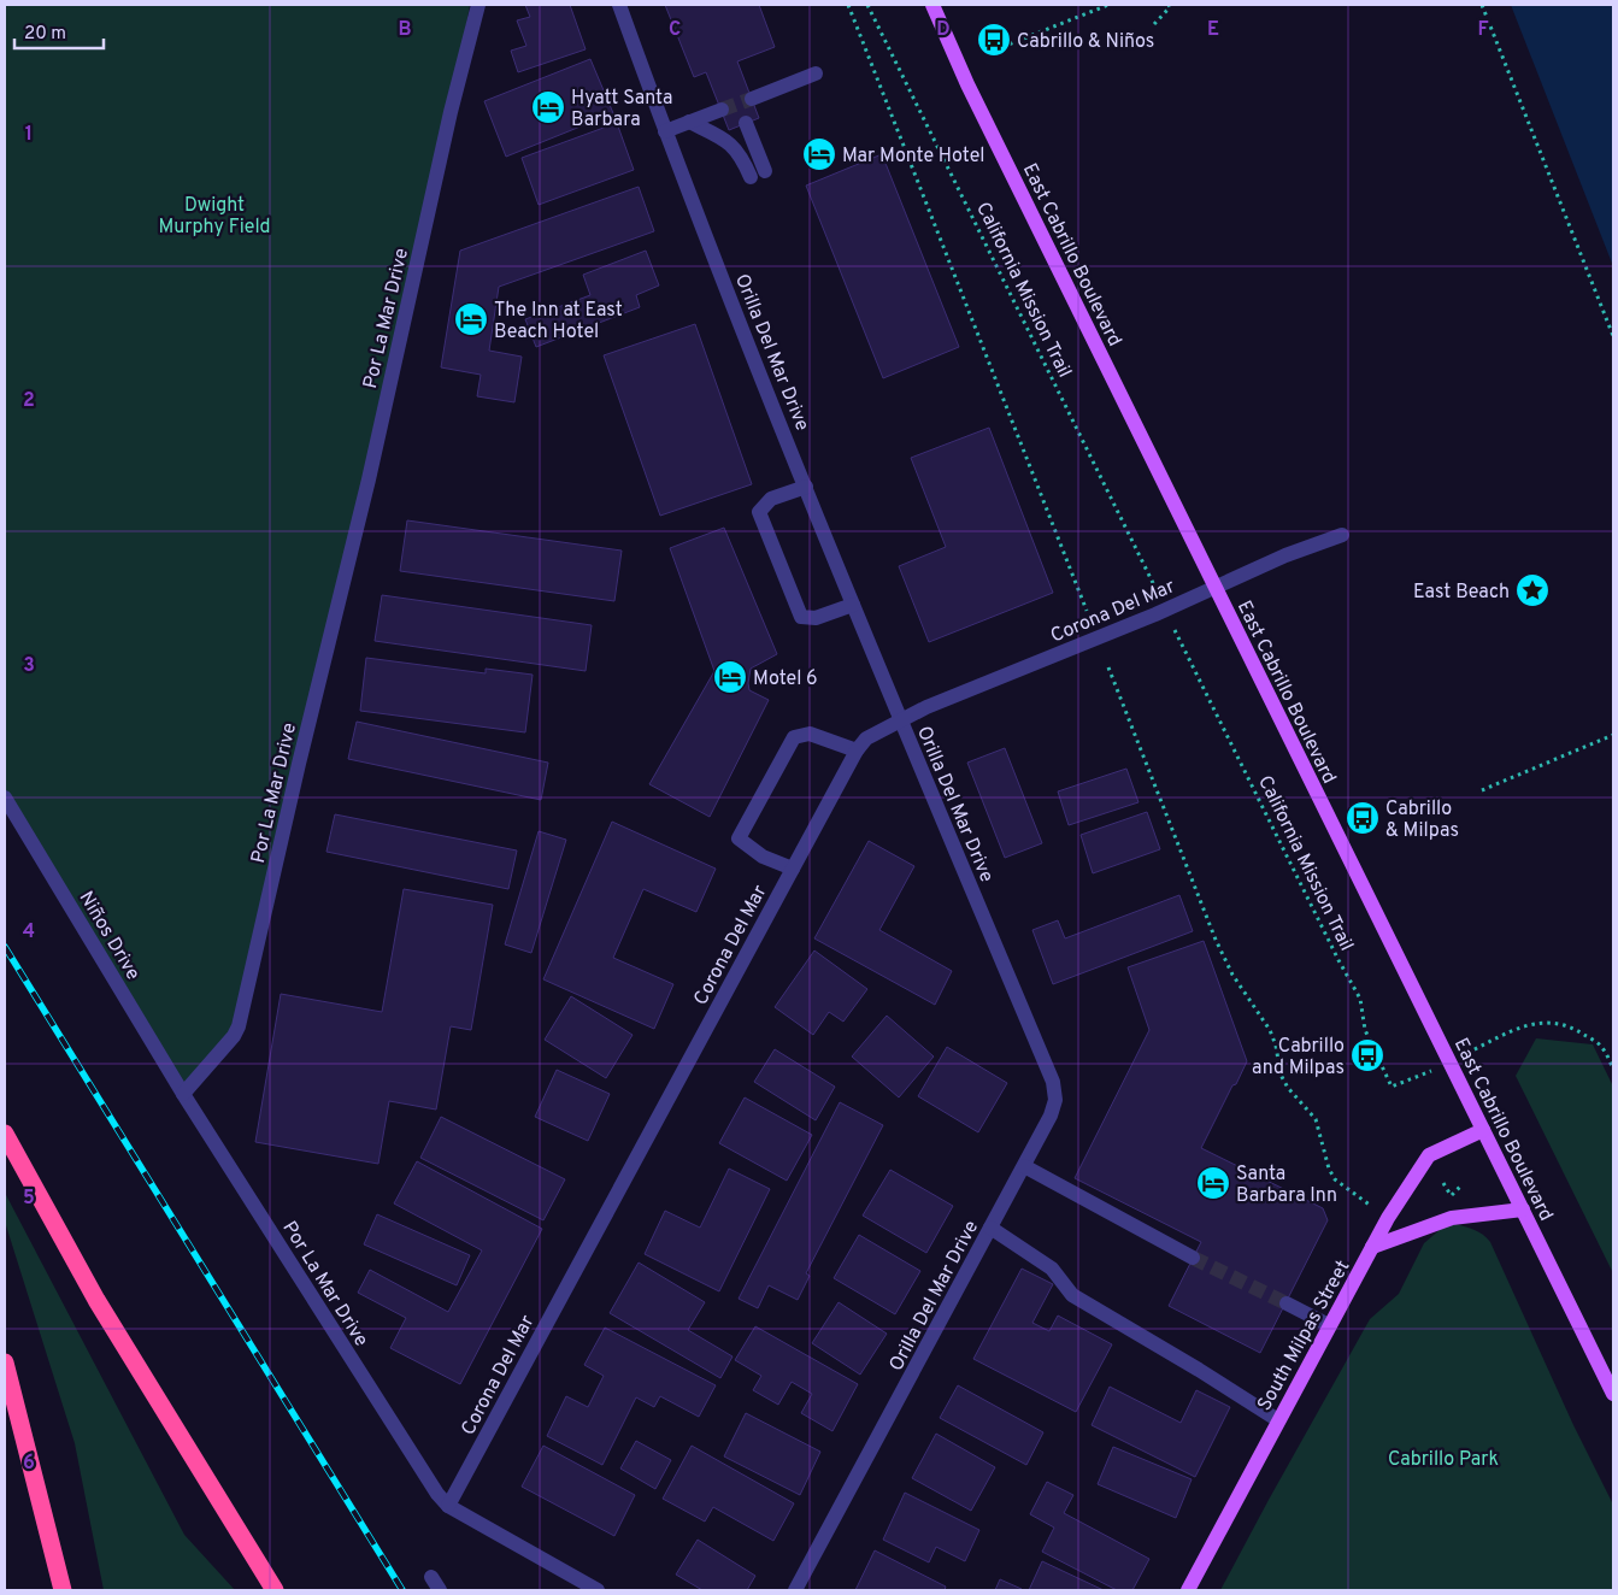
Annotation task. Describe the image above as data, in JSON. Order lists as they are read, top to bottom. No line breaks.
{"streets":{"main road":["East Cabrillo Boulevard","South Milpas Street"],"street":["Por La Mar Drive","Orilla Del Mar Drive","Corona Del Mar","Niños Drive"],"path":["California Mission Trail"]},"crossings":[["East Cabrillo Boulevard","Corona Del Mar"],["East Cabrillo Boulevard","South Milpas Street"],["Por La Mar Drive","Corona Del Mar"],["Por La Mar Drive","Niños Drive"],["Orilla Del Mar Drive","Corona Del Mar"]],"parks":["Dwight Murphy Field","Cabrillo Park"],"places":{"bus stop":["Cabrillo & Niños","Cabrillo & Milpas","Cabrillo and Milpas"],"hotel":["Hyatt Santa Barbara","Mar Monte Hotel","The Inn at East Beach Hotel","Motel 6","Santa Barbara Inn"],"place":["East Beach"]},"scale_bar":"20 m","grid":{"columns":["B","C","D","E","F"],"rows":["1","2","3","4","5","6"]}}
